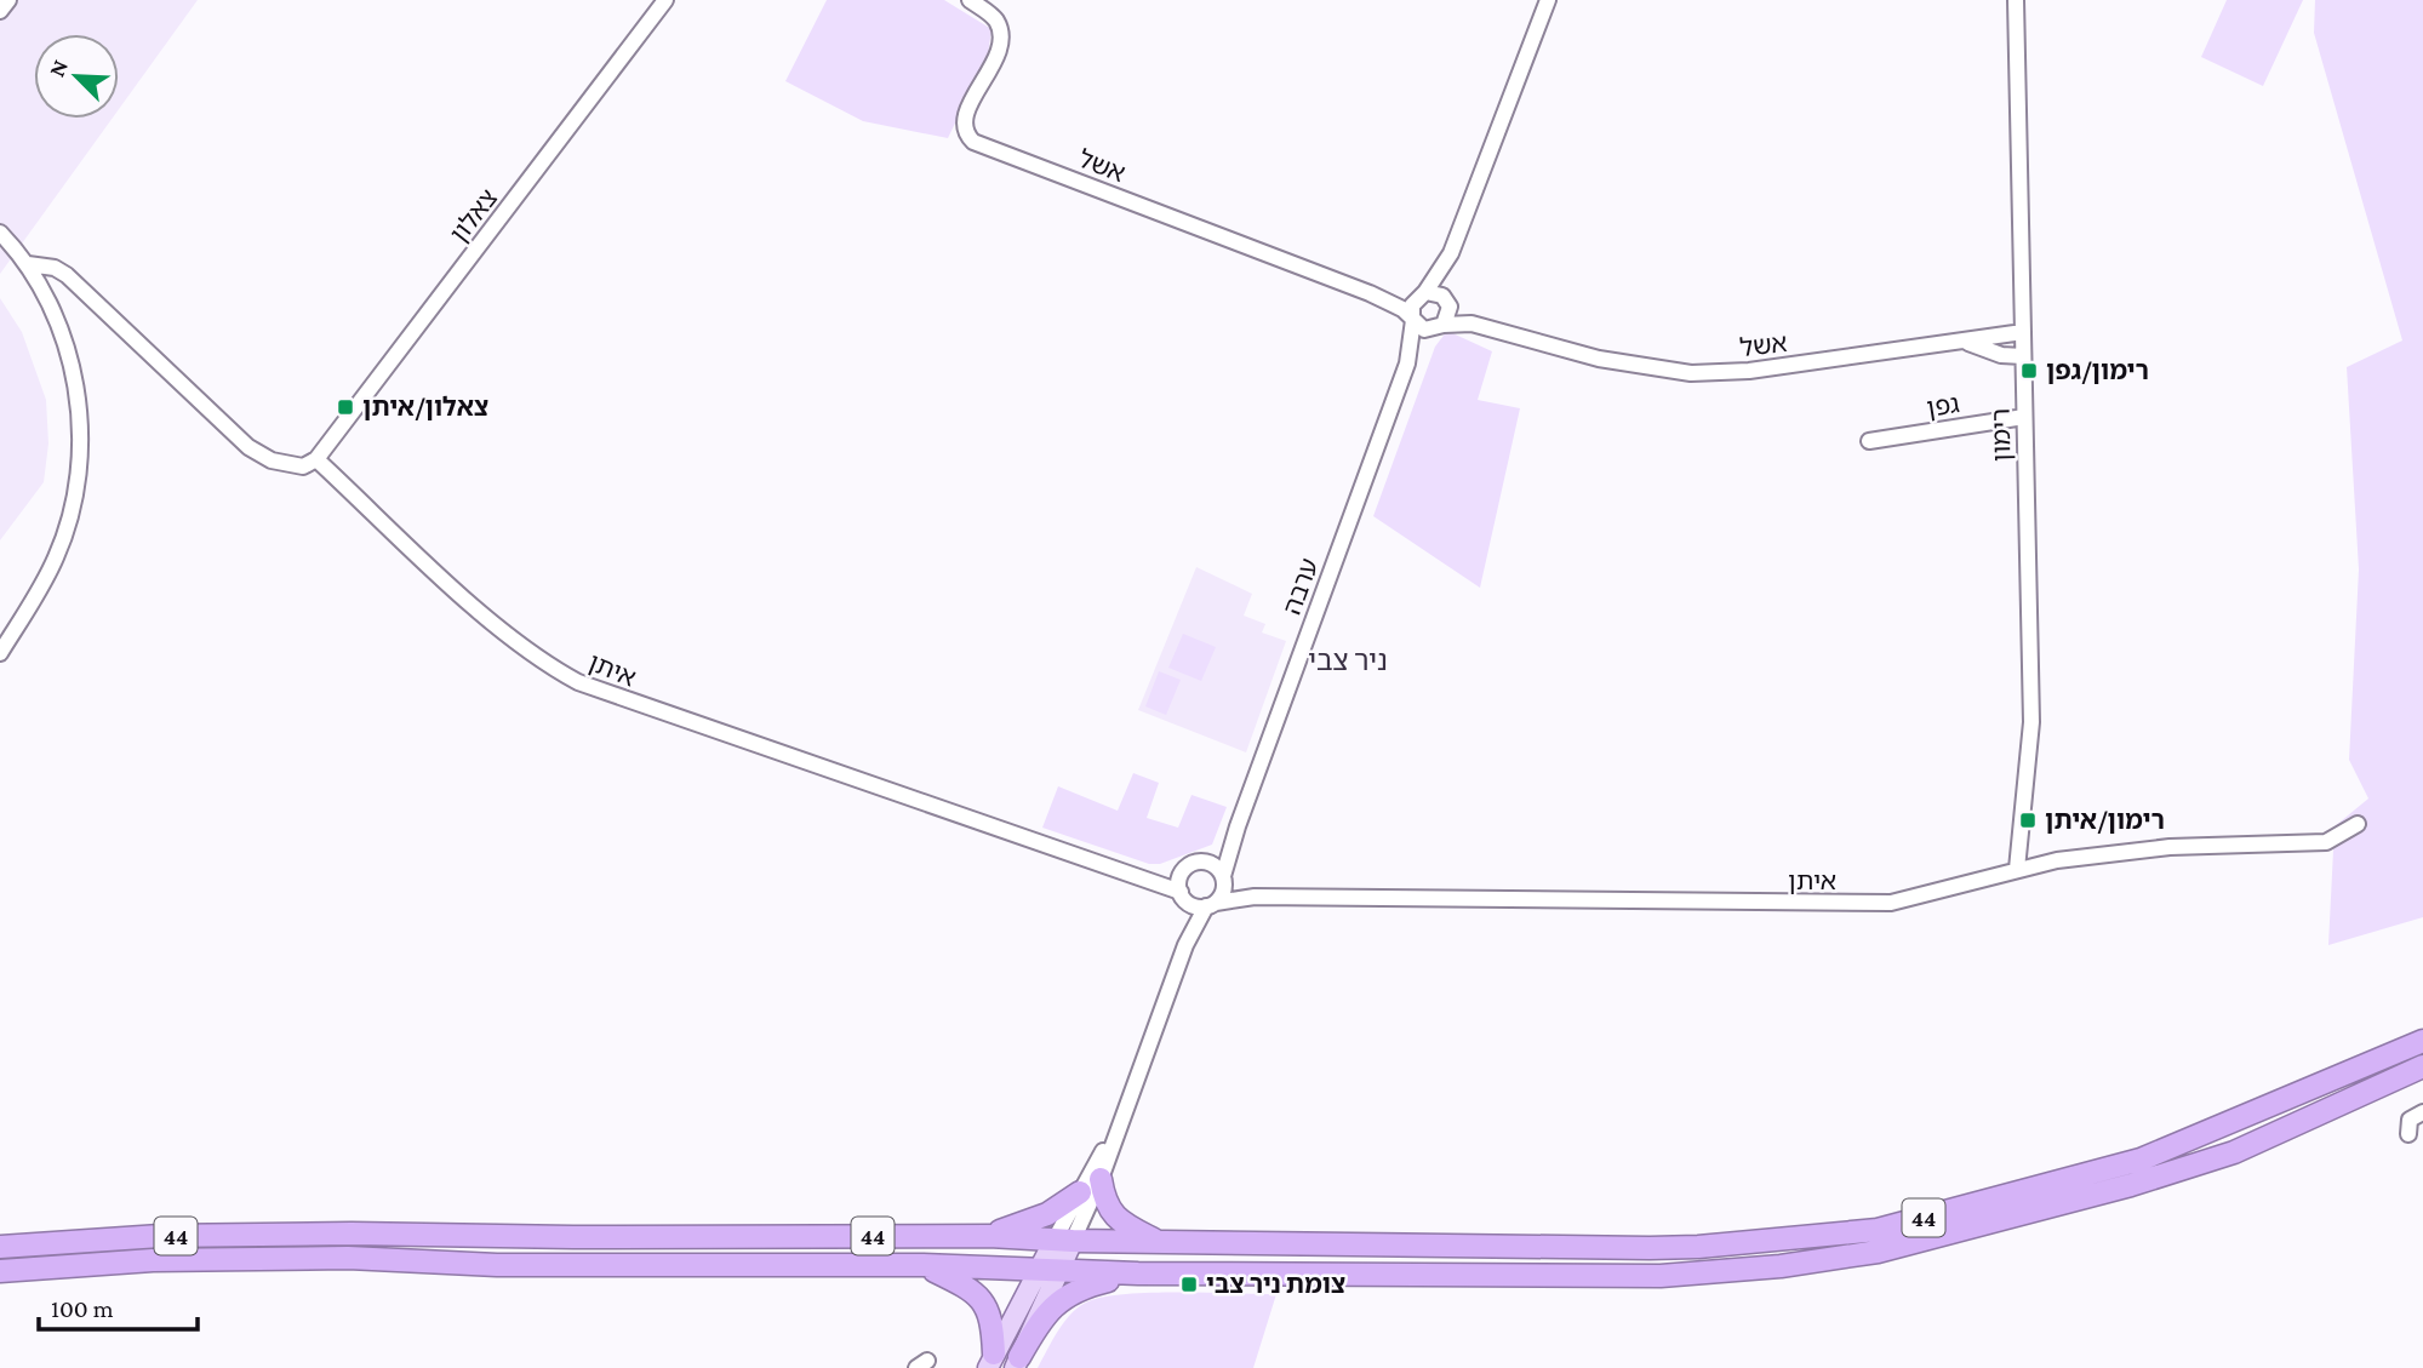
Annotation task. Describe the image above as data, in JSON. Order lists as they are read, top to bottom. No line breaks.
{"streets":{"highway":["44"],"street":["אשל","צאלון","גפן","רימון","ערבה","איתן"]},"crossings":[["אשל","רימון"],["אשל","ערבה"],["צאלון","איתן"],["גפן","רימון"],["רימון","איתן"],["ערבה","איתן"]],"districts":["ניר צבי"],"places":{"transit":["רימון/גפן","צאלון/איתן","רימון/איתן","צומת ניר צבי"]},"scale_bar":"100 m","north":"top left"}
